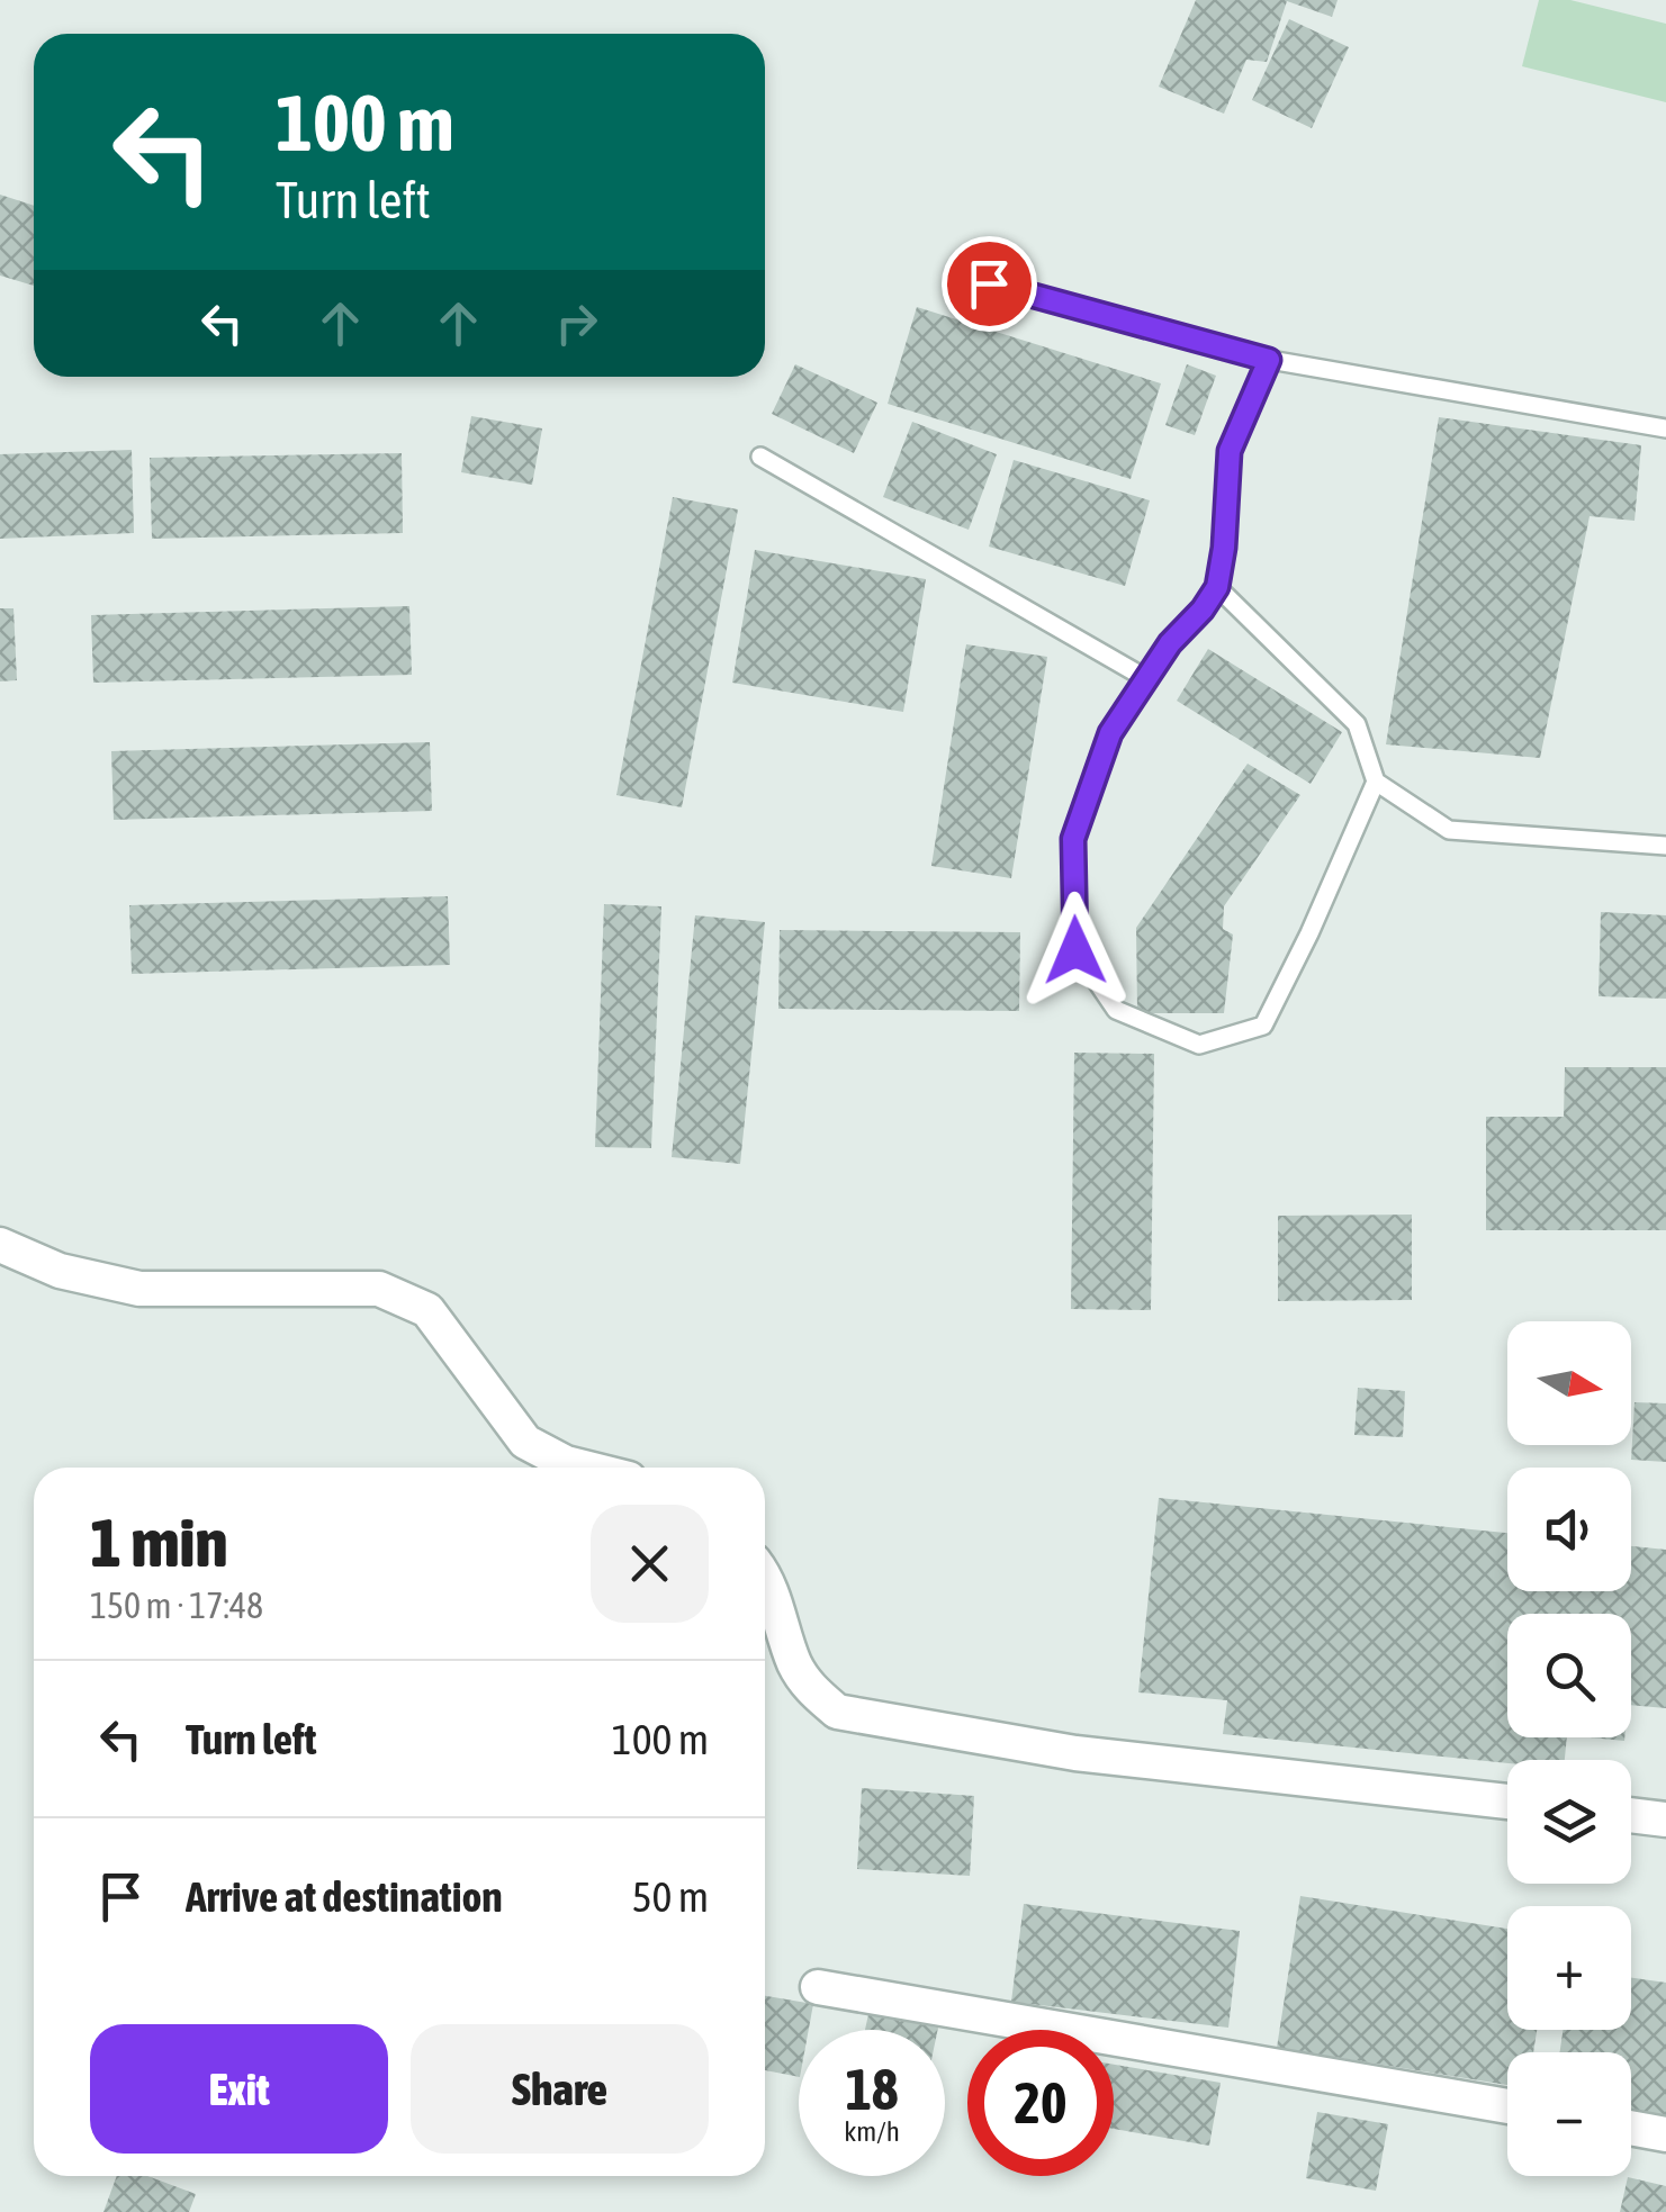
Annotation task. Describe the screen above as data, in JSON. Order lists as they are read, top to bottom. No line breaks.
{"north":"right","page":{"turn":["100 m","Turn left"],"map_buttons":["+","−"],"heading":["1 min","150 m · 17:48"],"list":[{"name":"Turn left","value":"100 m"},{"name":"Arrive at destination","value":"50 m"}],"buttons":["Exit","Share"],"speed":"18 km/h","limit":"20"}}
